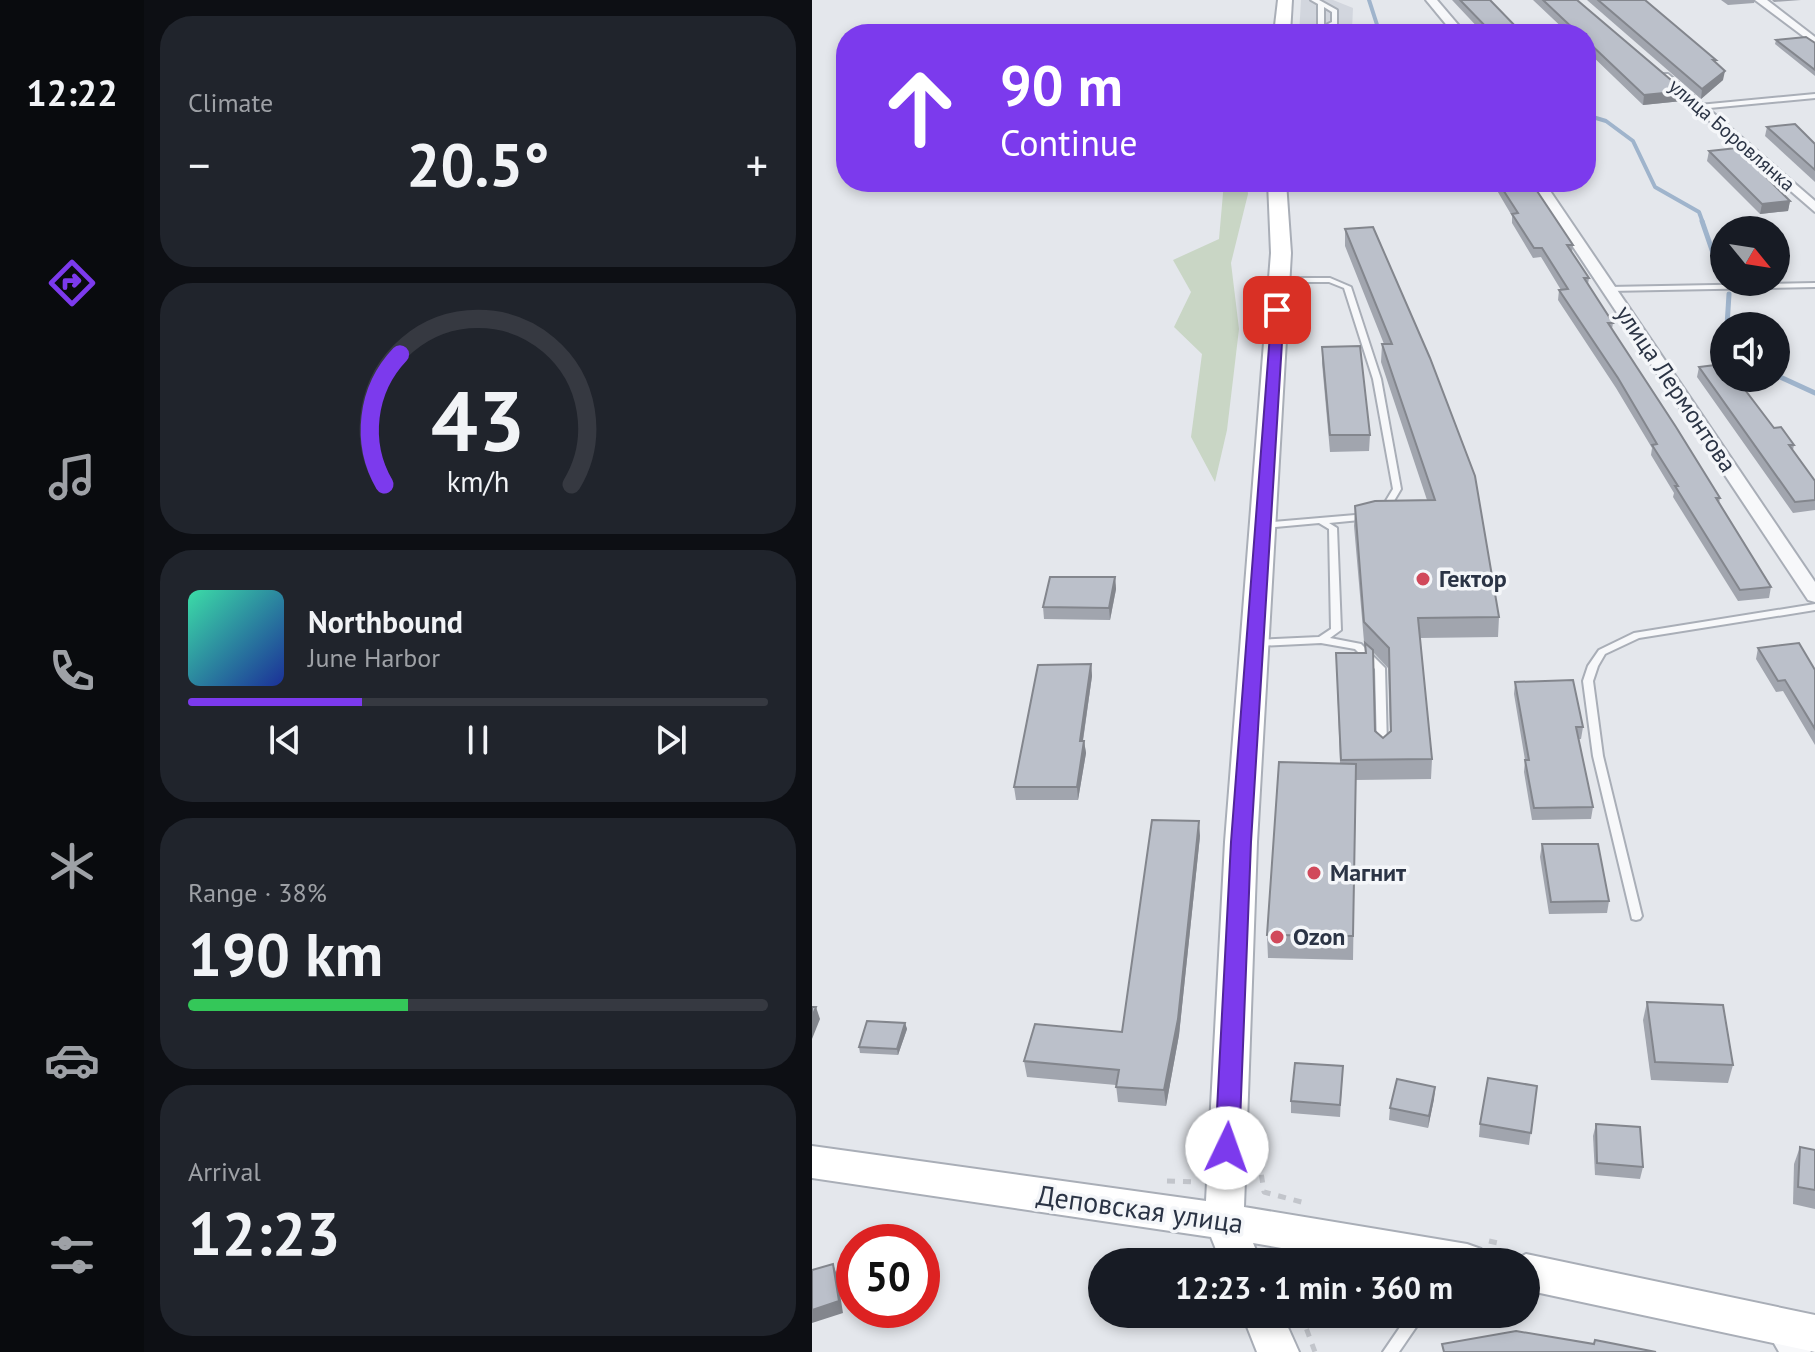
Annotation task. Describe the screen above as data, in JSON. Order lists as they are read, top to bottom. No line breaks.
{"streets":{"main road":["Деповская улица"],"street":["улица Боровлянка","улица Лермонтова"]},"places":["Гектор","Магнит","Ozon"],"north":"bottom right","page":{"tabs":"12:22","tile":["Climate",["Range · 38%","190 km"],["Arrival","12:23"]],"turn":["90 m","Continue"],"heat":["−","20.5°","+"],"song":["Northbound","June Harbor"],"limit":"50","trip":"12:23 · 1 min · 360 m","gauge":["43","km/h"]}}
